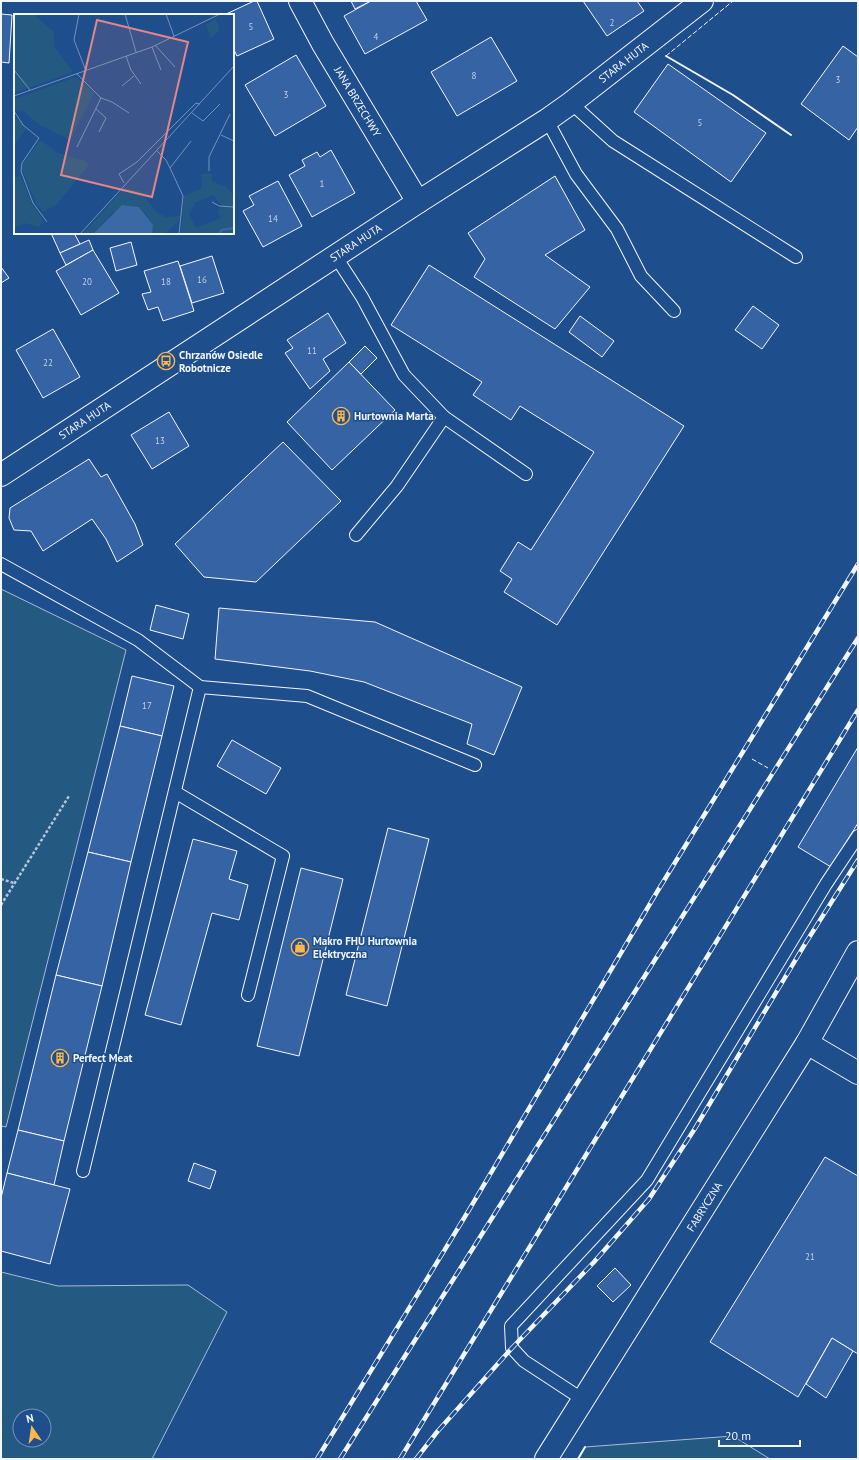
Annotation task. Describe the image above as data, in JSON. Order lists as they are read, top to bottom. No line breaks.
{"streets":{"street":["STARA HUTA","JANA BRZECHWY","FABRYCZNA"]},"crossings":[["STARA HUTA","JANA BRZECHWY"]],"places":{"bus stop":["Chrzanów Osiedle Robotnicze"],"building":["Hurtownia Marta","Perfect Meat"],"shop":["Makro FHU Hurtownia Elektryczna"]},"house_numbers":["2","5","4","8","3","3","5","1","14","16","20","18","11","22","13","17","21"],"scale_bar":"20 m","north":"top"}
